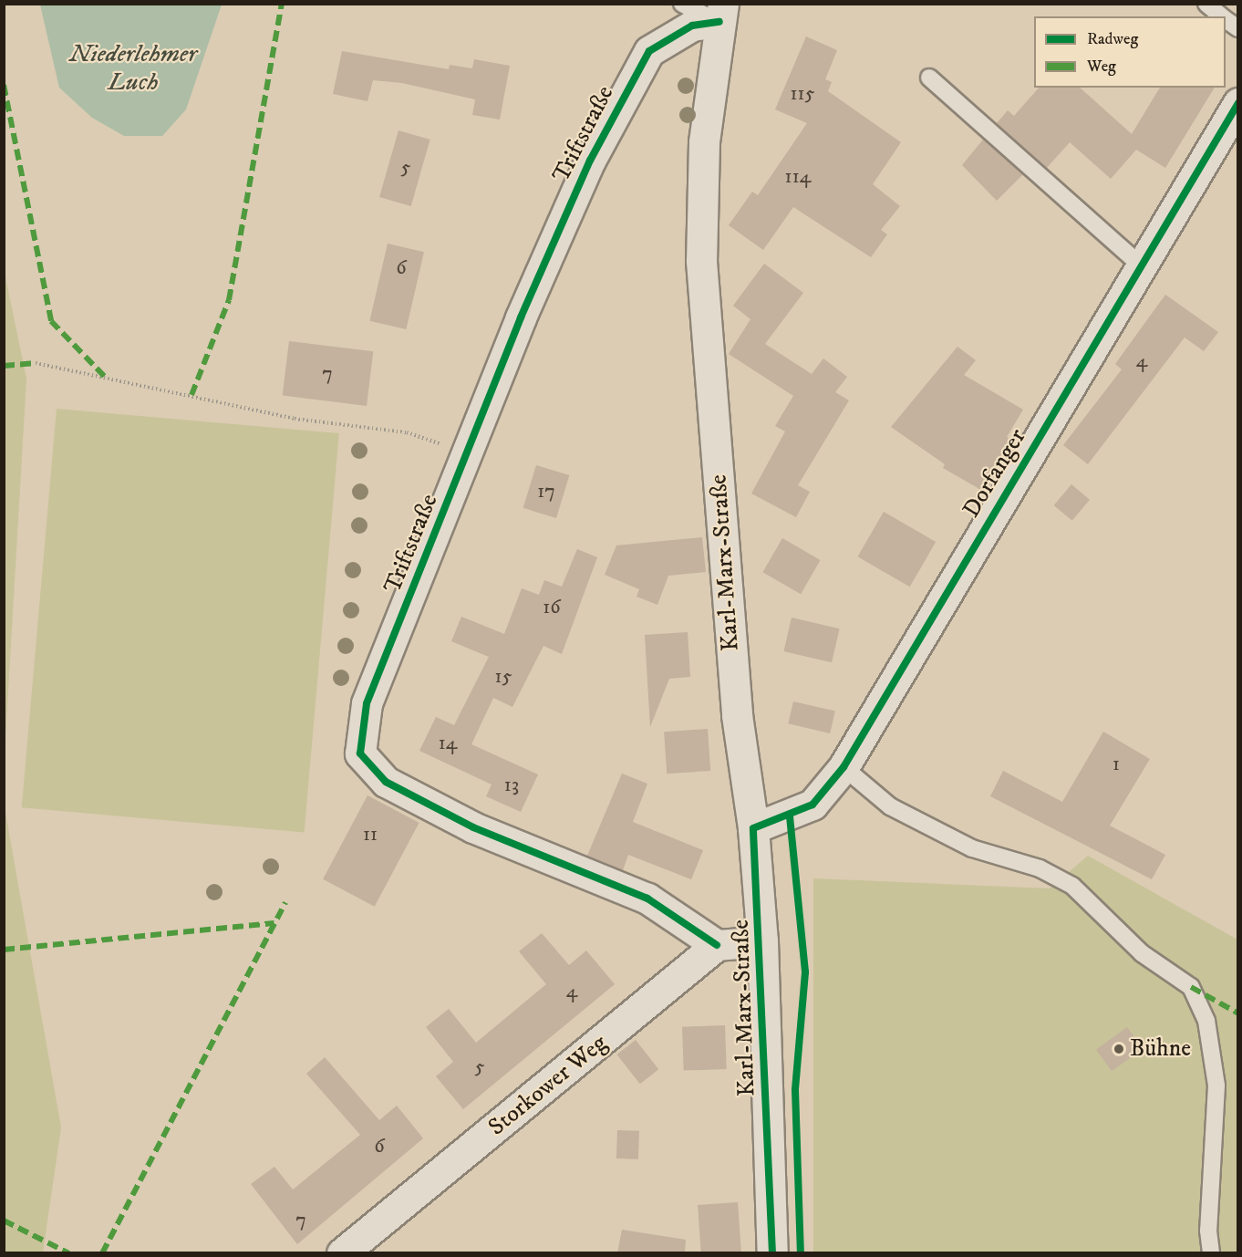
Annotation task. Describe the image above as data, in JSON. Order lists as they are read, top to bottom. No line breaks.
{"streets":{"street":["Triftstraße","Dorfanger","Karl-Marx-Straße","Storkower Weg"]},"crossings":[["Triftstraße","Karl-Marx-Straße"],["Triftstraße","Storkower Weg"],["Dorfanger","Karl-Marx-Straße"]],"water":["Niederlehmer Luch"],"places":["Bühne"],"house_numbers":["115","5","114","6","4","7","17","16","15","14","1","13","11","4","5","6","7"],"legend":["Radweg","Weg"]}
